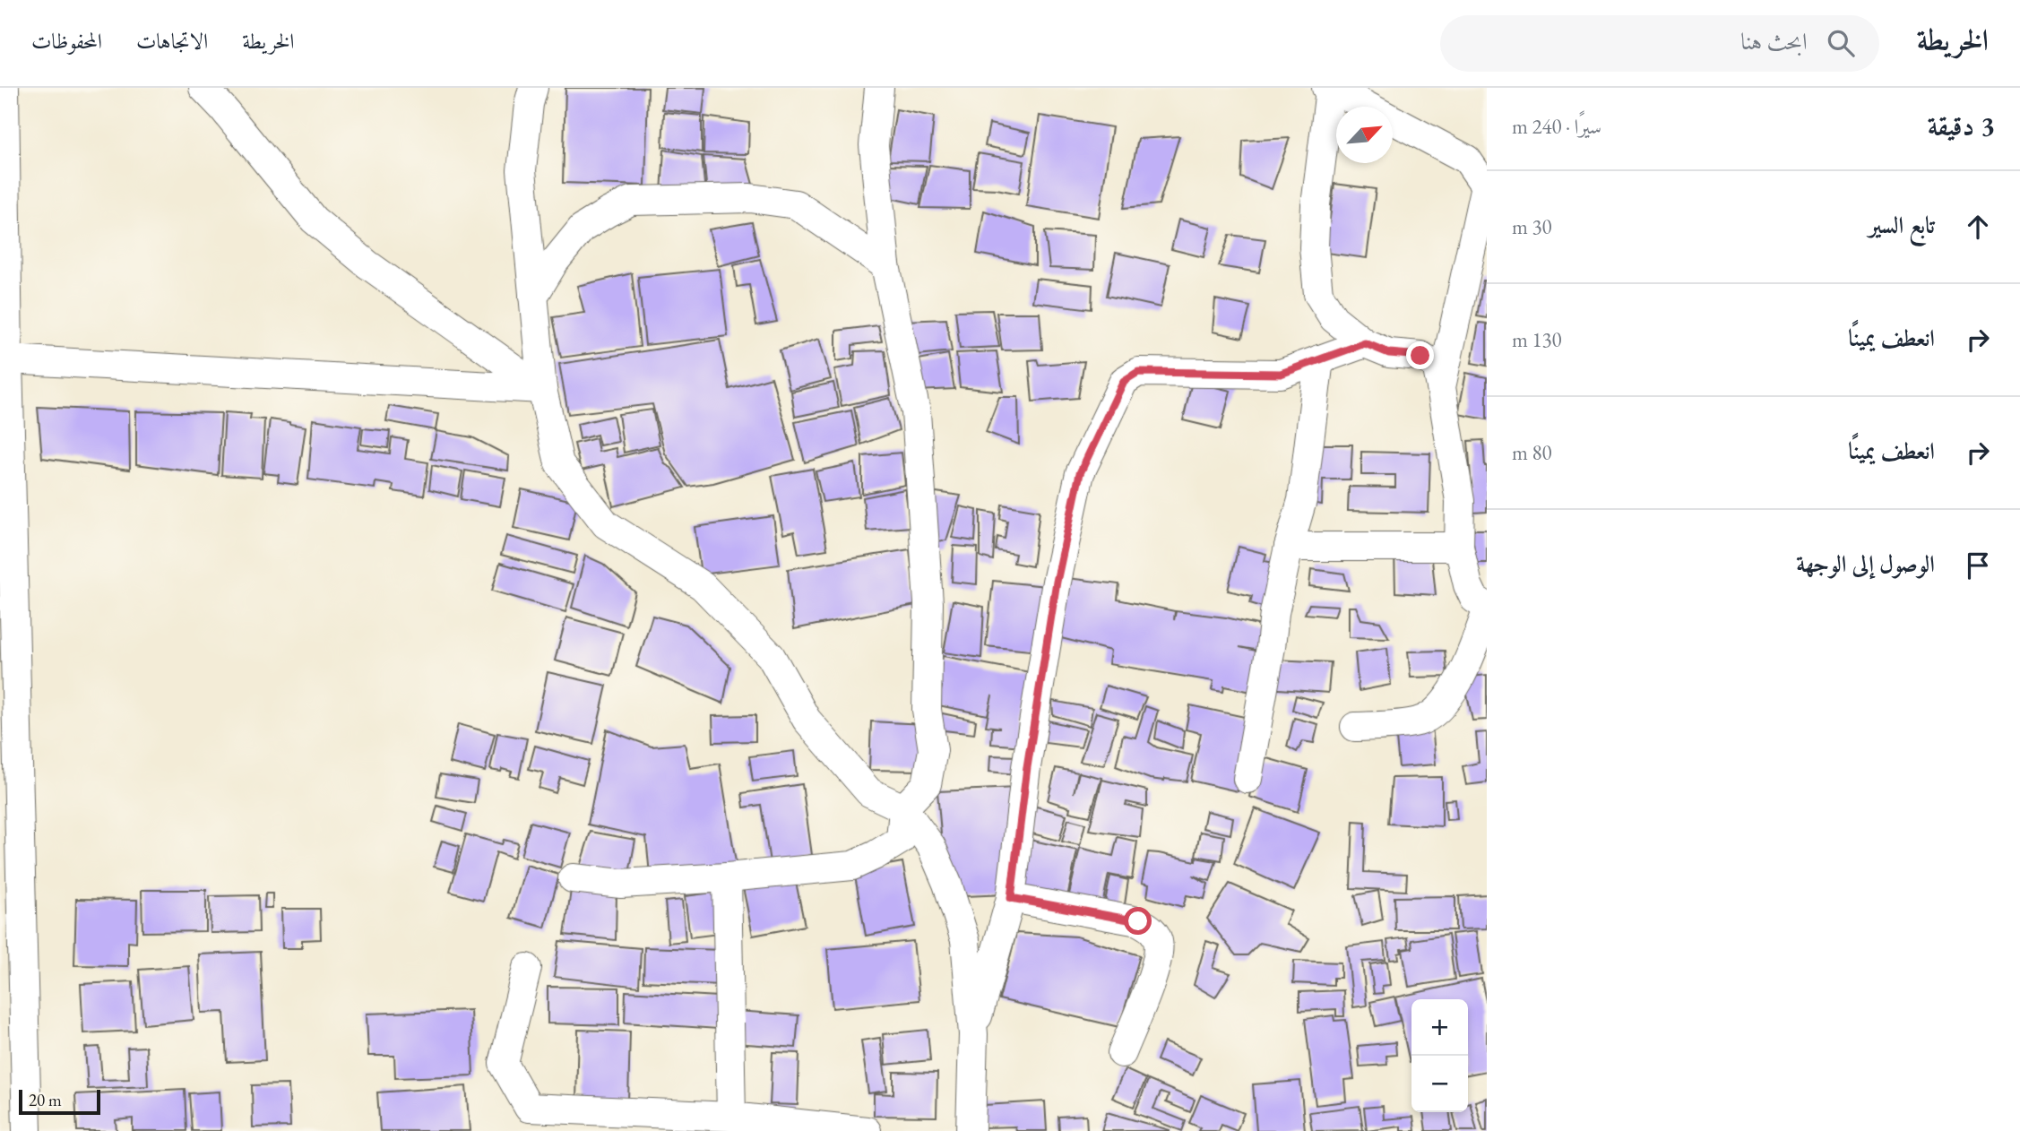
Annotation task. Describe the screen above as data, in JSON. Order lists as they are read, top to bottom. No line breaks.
{"scale_bar":"20 m","north":"top right","page":{"header":"الخريطة","search":"ابحث هنا","nav":["الخريطة","الاتجاهات","المحفوظات"],"heading":["3 دقيقة","سيرًا · 240 m"],"list":[["تابع السير","30 m"],["انعطف يمينًا","130 m"],["انعطف يمينًا","80 m"],"الوصول إلى الوجهة"],"map_buttons":["+","−"],"scale":"20 m"}}
